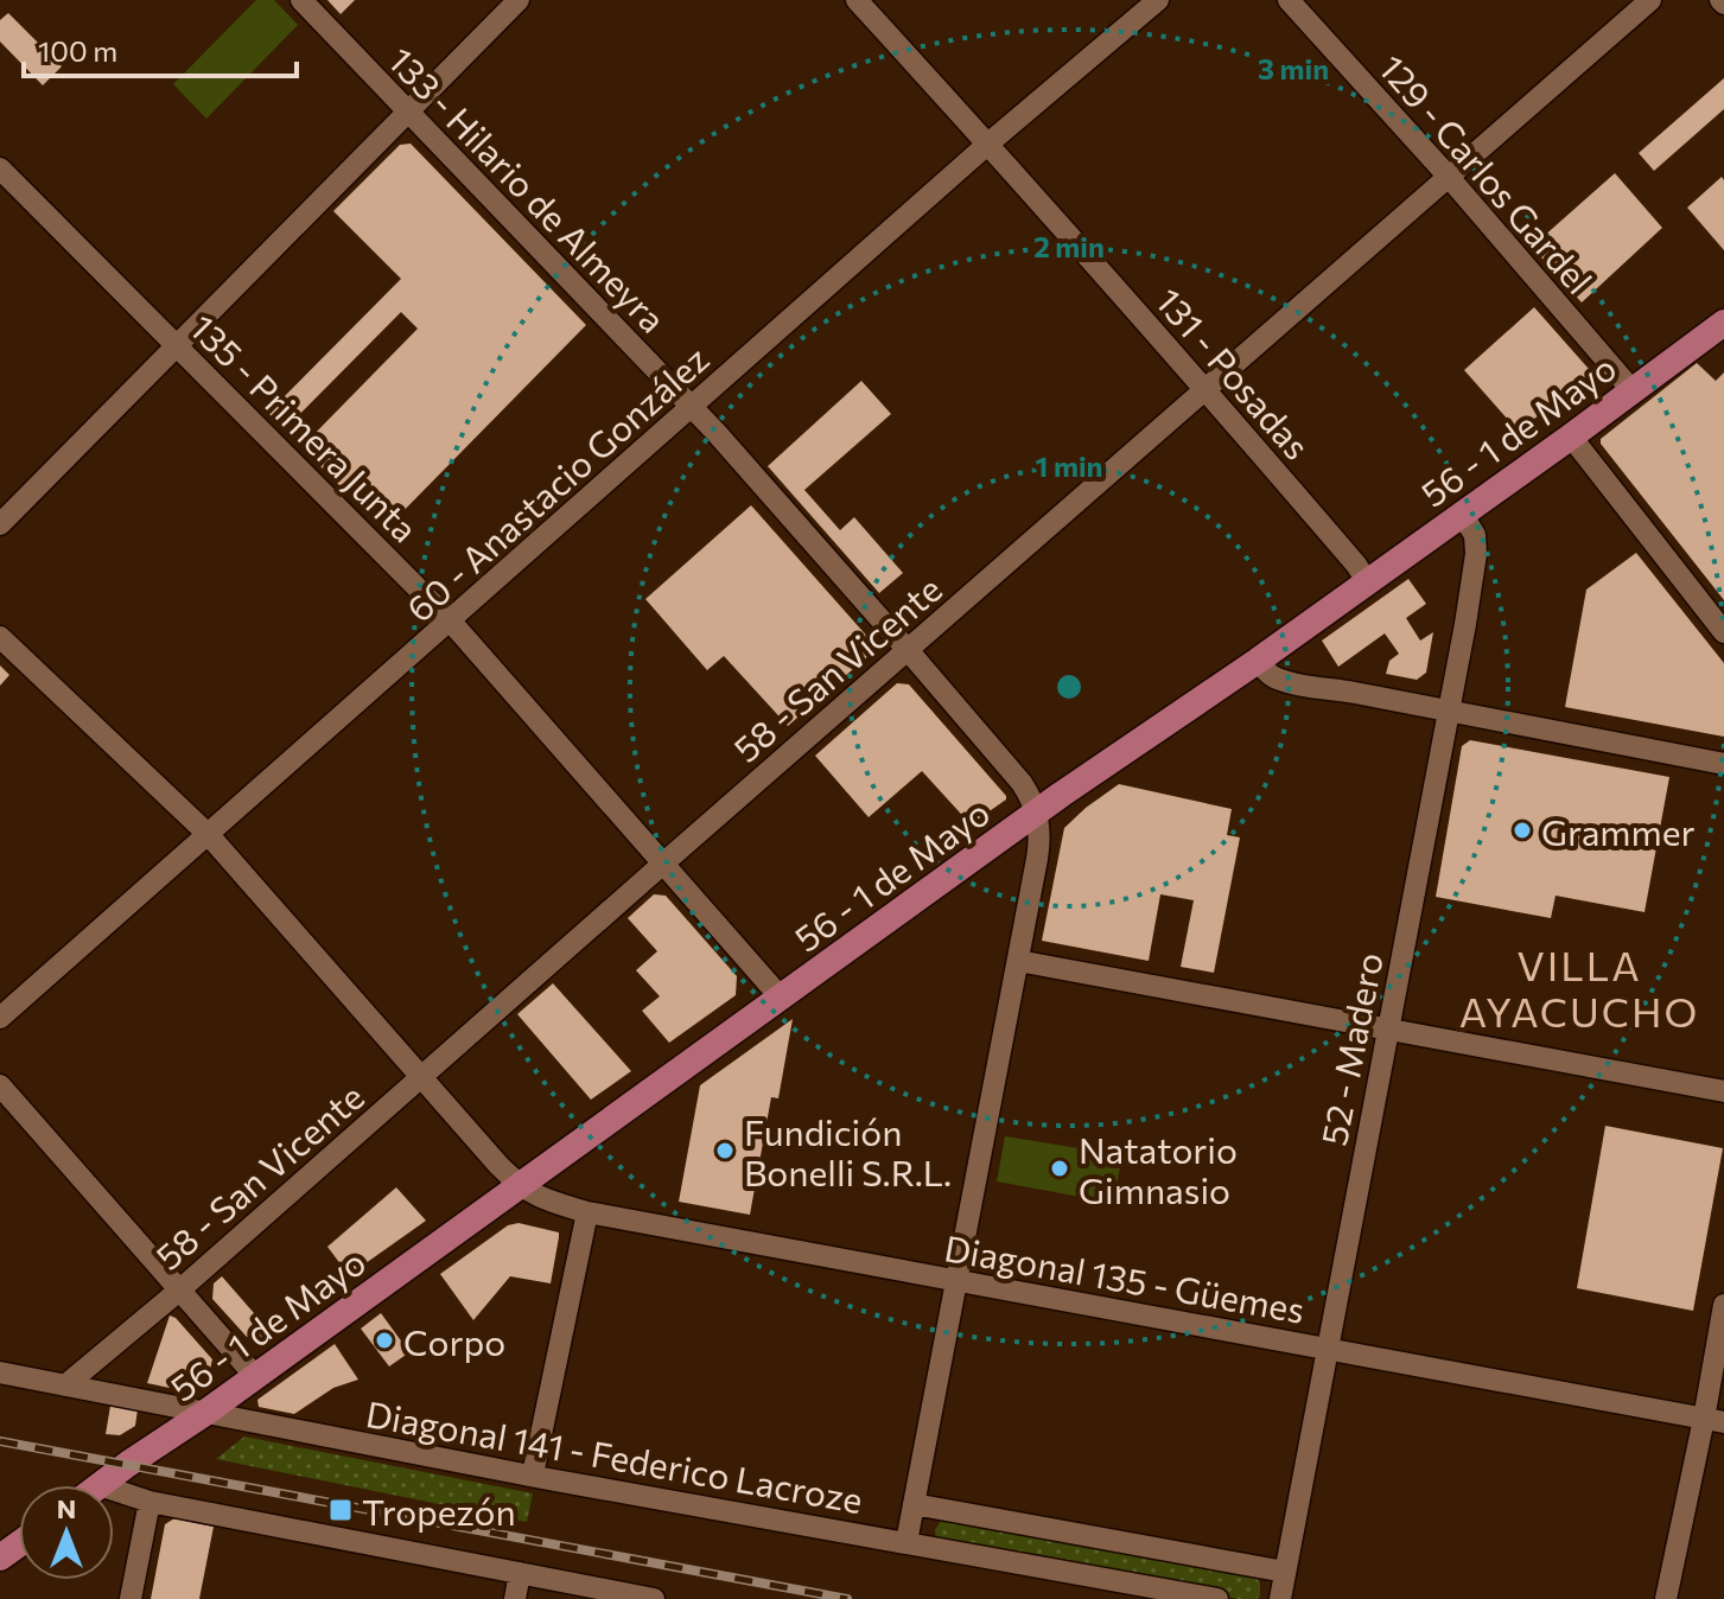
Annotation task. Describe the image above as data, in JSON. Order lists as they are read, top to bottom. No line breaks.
{"streets":{"main road":["56 - 1 de Mayo"],"street":["129 - Carlos Gardel","133 - Hilario de Almeyra","131 - Posadas","135 - Primera Junta","60 - Anastacio González","58 - San Vicente","52 - Madero","Diagonal 135 - Güemes","Diagonal 141 - Federico Lacroze"]},"crossings":[["129 - Carlos Gardel","56 - 1 de Mayo"],["129 - Carlos Gardel","58 - San Vicente"],["133 - Hilario de Almeyra","56 - 1 de Mayo"],["133 - Hilario de Almeyra","60 - Anastacio González"],["133 - Hilario de Almeyra","58 - San Vicente"],["131 - Posadas","56 - 1 de Mayo"],["131 - Posadas","60 - Anastacio González"],["131 - Posadas","58 - San Vicente"],["135 - Primera Junta","56 - 1 de Mayo"],["135 - Primera Junta","60 - Anastacio González"],["135 - Primera Junta","58 - San Vicente"],["56 - 1 de Mayo","52 - Madero"],["56 - 1 de Mayo","Diagonal 135 - Güemes"],["56 - 1 de Mayo","Diagonal 141 - Federico Lacroze"],["58 - San Vicente","Diagonal 141 - Federico Lacroze"],["52 - Madero","Diagonal 135 - Güemes"],["52 - Madero","Diagonal 141 - Federico Lacroze"]],"districts":["VILLA AYACUCHO"],"places":{"other":["Grammer","Fundición Bonelli S.R.L.","Natatorio Gimnasio","Corpo"],"transit":["Tropezón"]},"scale_bar":"100 m","north":"top","rings":["3 min","2 min","1 min"]}
